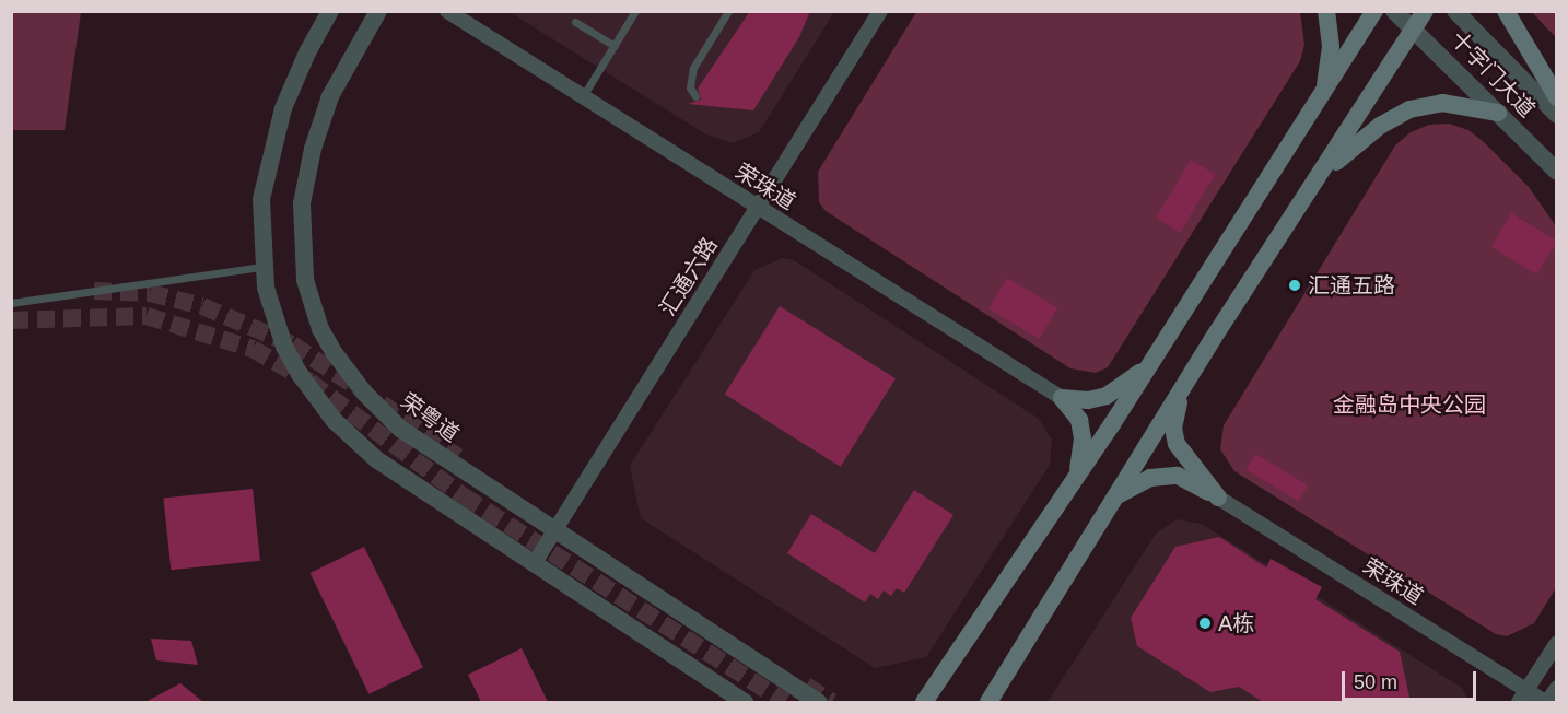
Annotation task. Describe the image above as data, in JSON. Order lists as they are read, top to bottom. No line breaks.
{"streets":{"street":["十字门大道","荣珠道","汇通六路","荣粤道"]},"crossings":[["荣珠道","汇通六路"],["汇通六路","荣粤道"]],"parks":["金融岛中央公园"],"places":["汇通五路","A栋"],"scale_bar":"50 m"}
